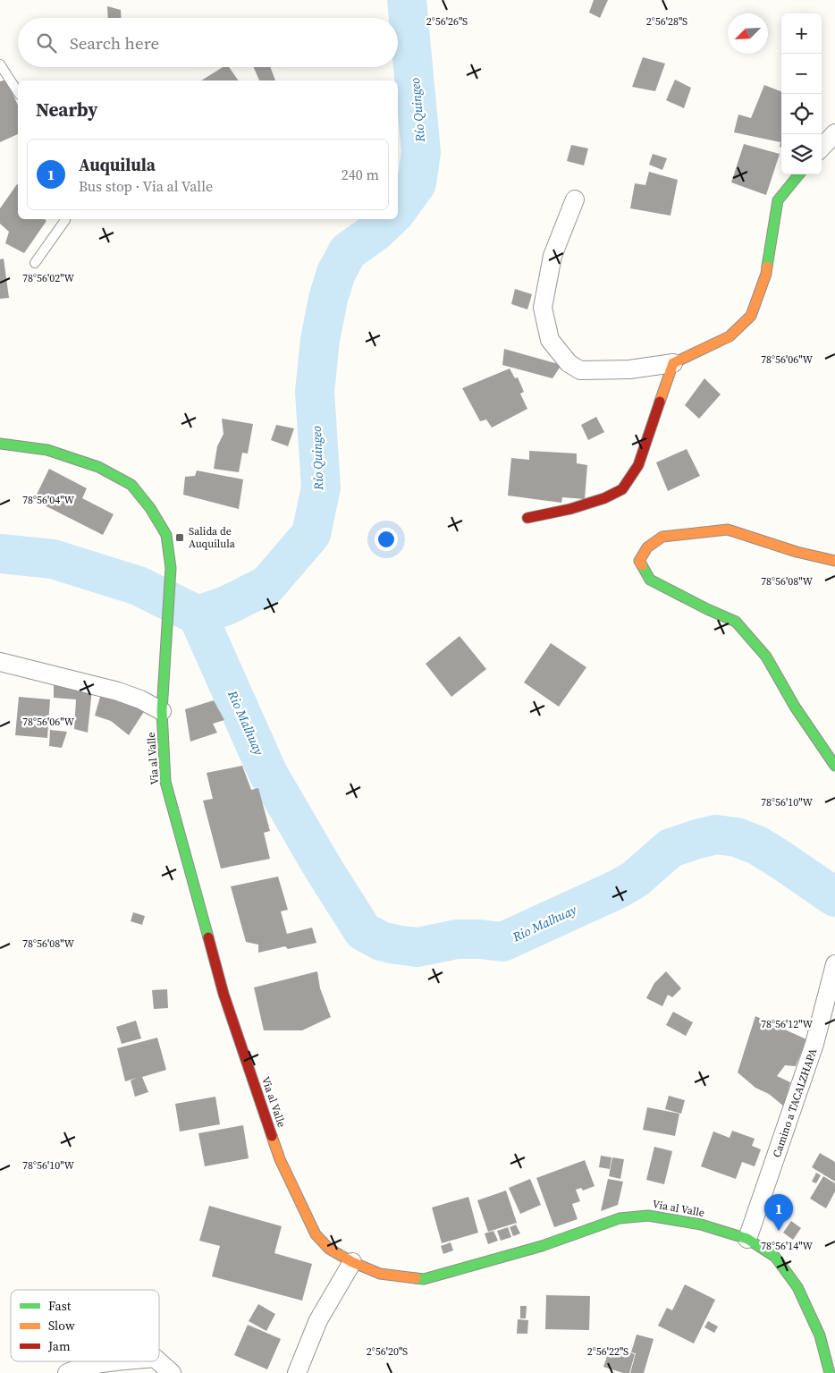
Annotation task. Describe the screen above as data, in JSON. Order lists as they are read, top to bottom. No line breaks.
{"streets":{"main road":["Via al Valle"],"street":["Camino a TACALZHAPA"]},"crossings":[["Via al Valle","Camino a TACALZHAPA"]],"water":["Río Quingeo","Rio Malhuay"],"places":{"transit":["Salida de Auquilula"]},"legend":["Fast","Slow","Jam"],"north":"bottom left","page":{"map_buttons":["+","−"],"search":"Search here","heading":"Nearby","list":[{"mark":"1","name":"Auquilula","note":"Bus stop · Via al Valle","value":"240 m"}],"pins":"1"},"coordinates":["2°56'28\"S","2°56'26\"S","78°56'02\"W","78°56'06\"W","78°56'04\"W","78°56'08\"W","78°56'10\"W","78°56'12\"W","78°56'14\"W","2°56'20\"S","2°56'22\"S"]}
